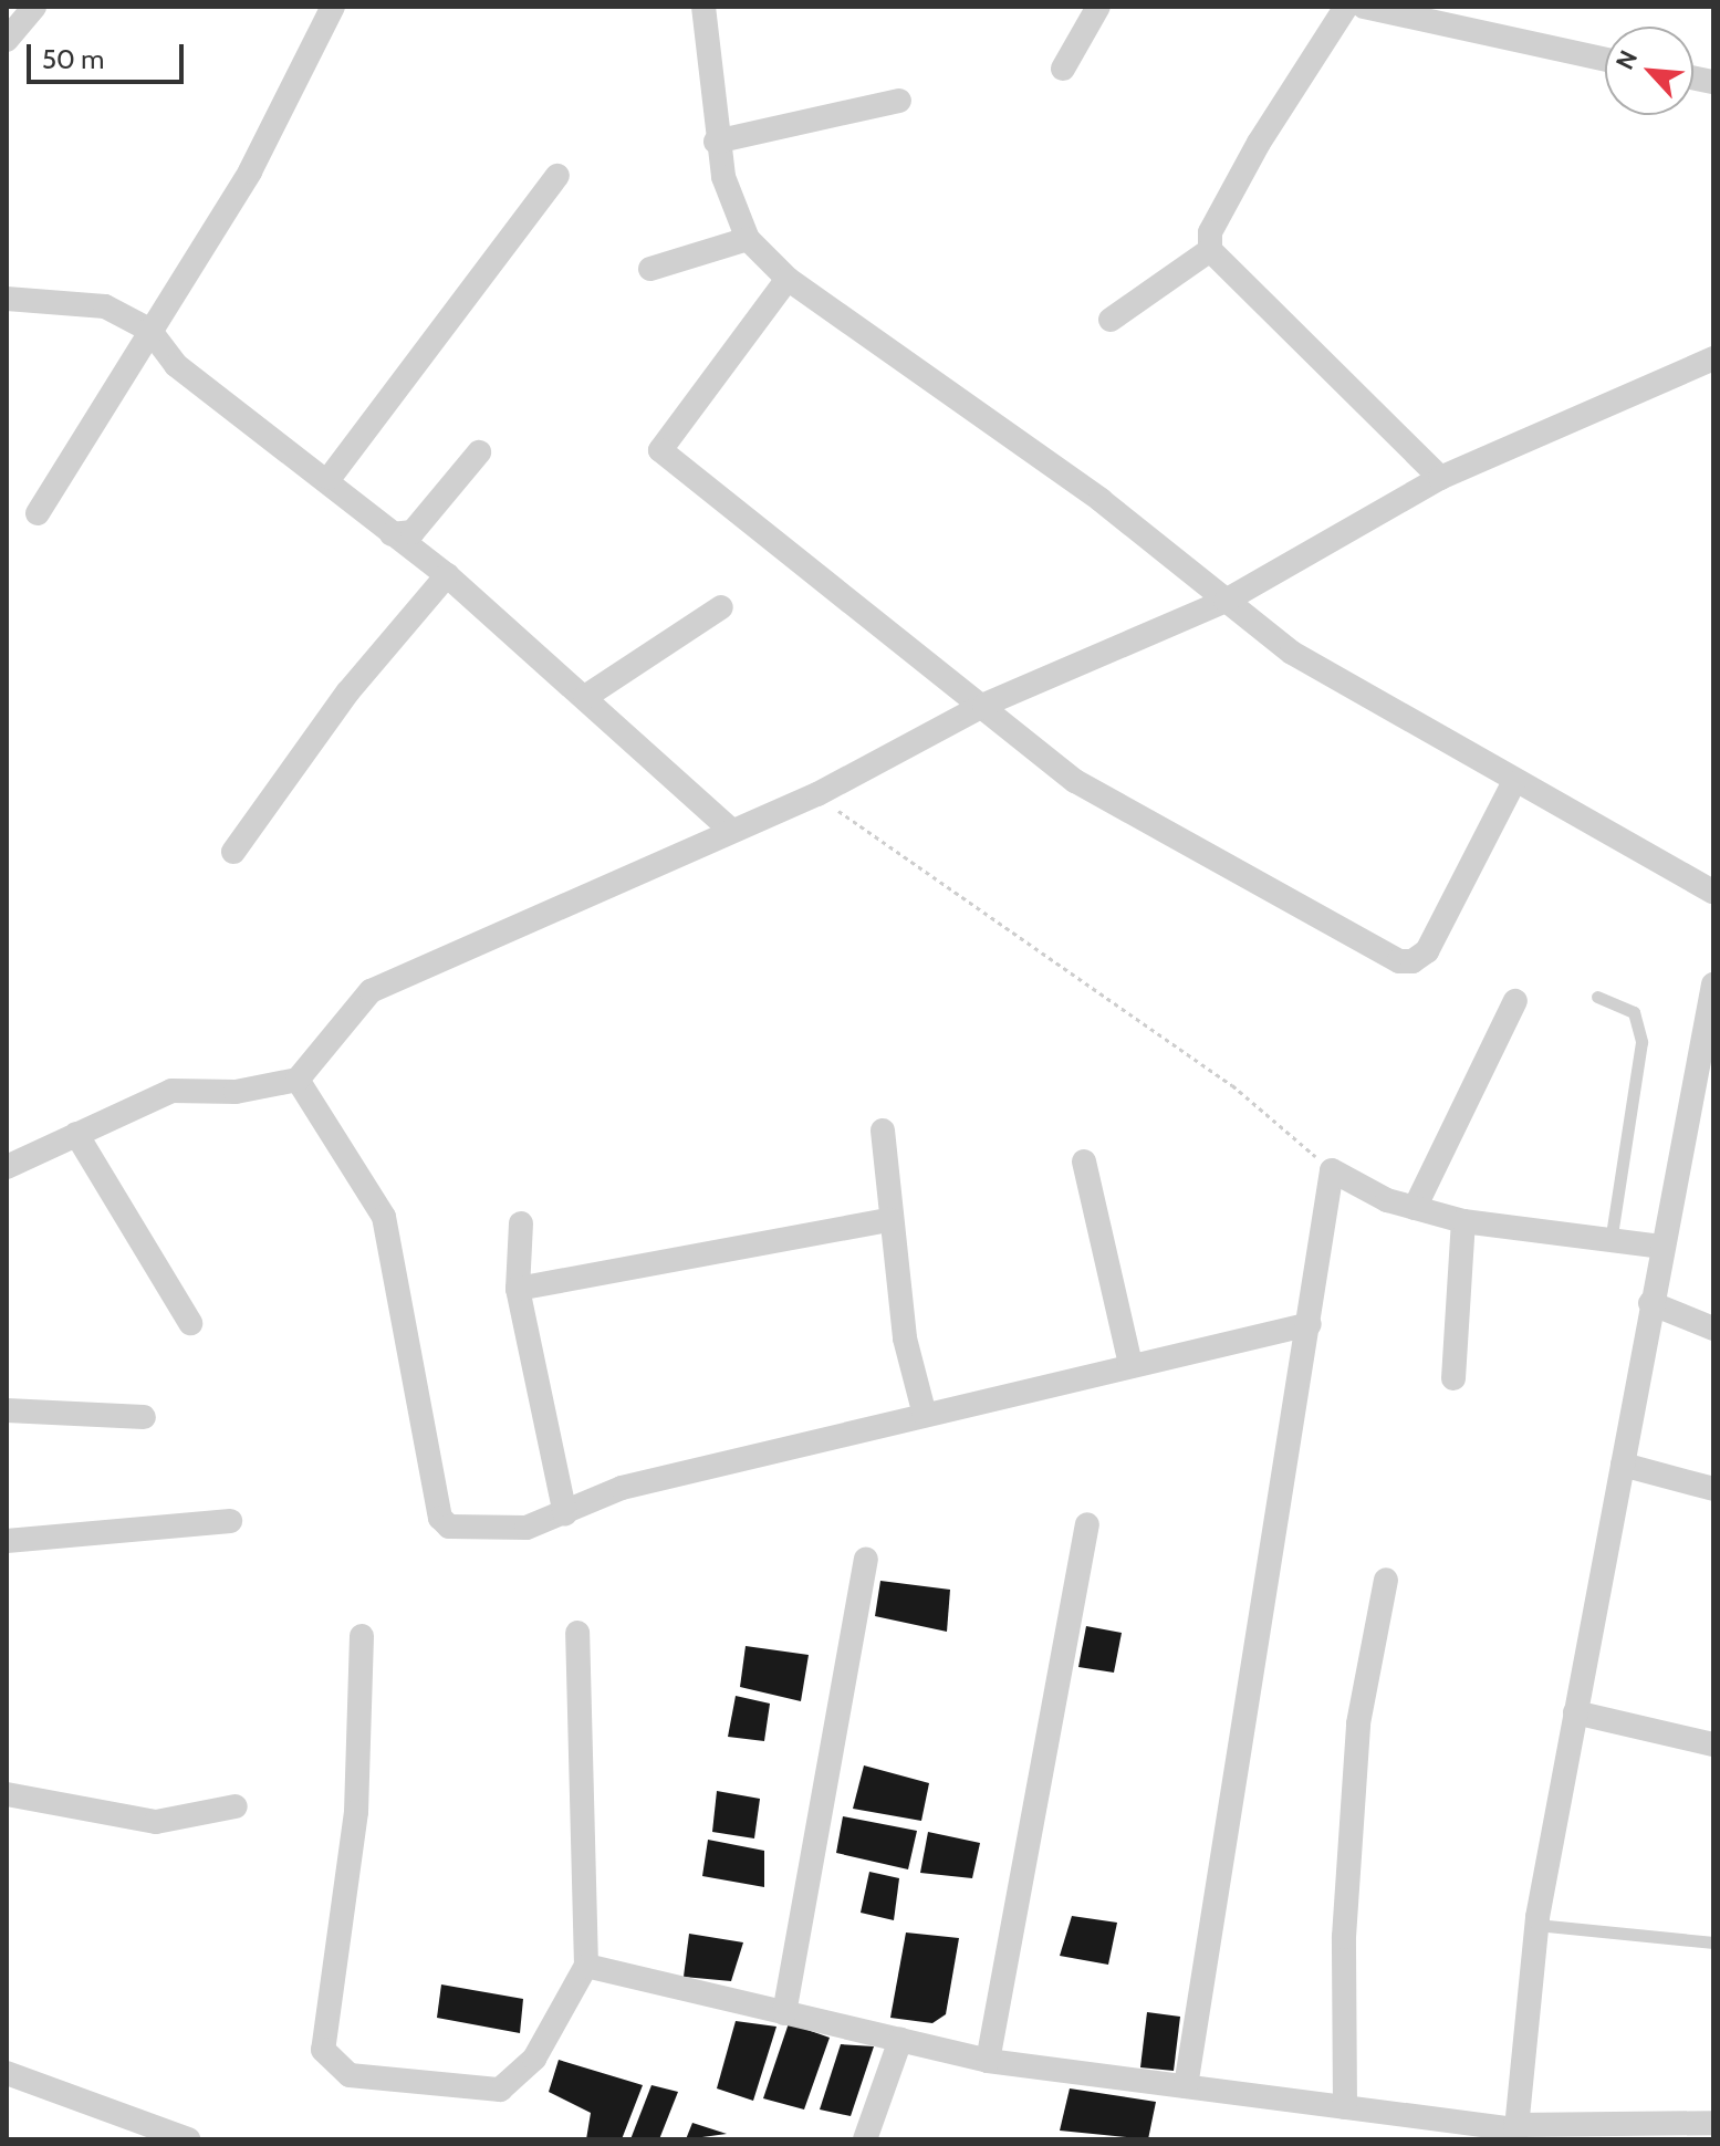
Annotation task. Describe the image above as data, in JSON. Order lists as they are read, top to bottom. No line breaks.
{"scale_bar":"50 m","north":"top left"}
